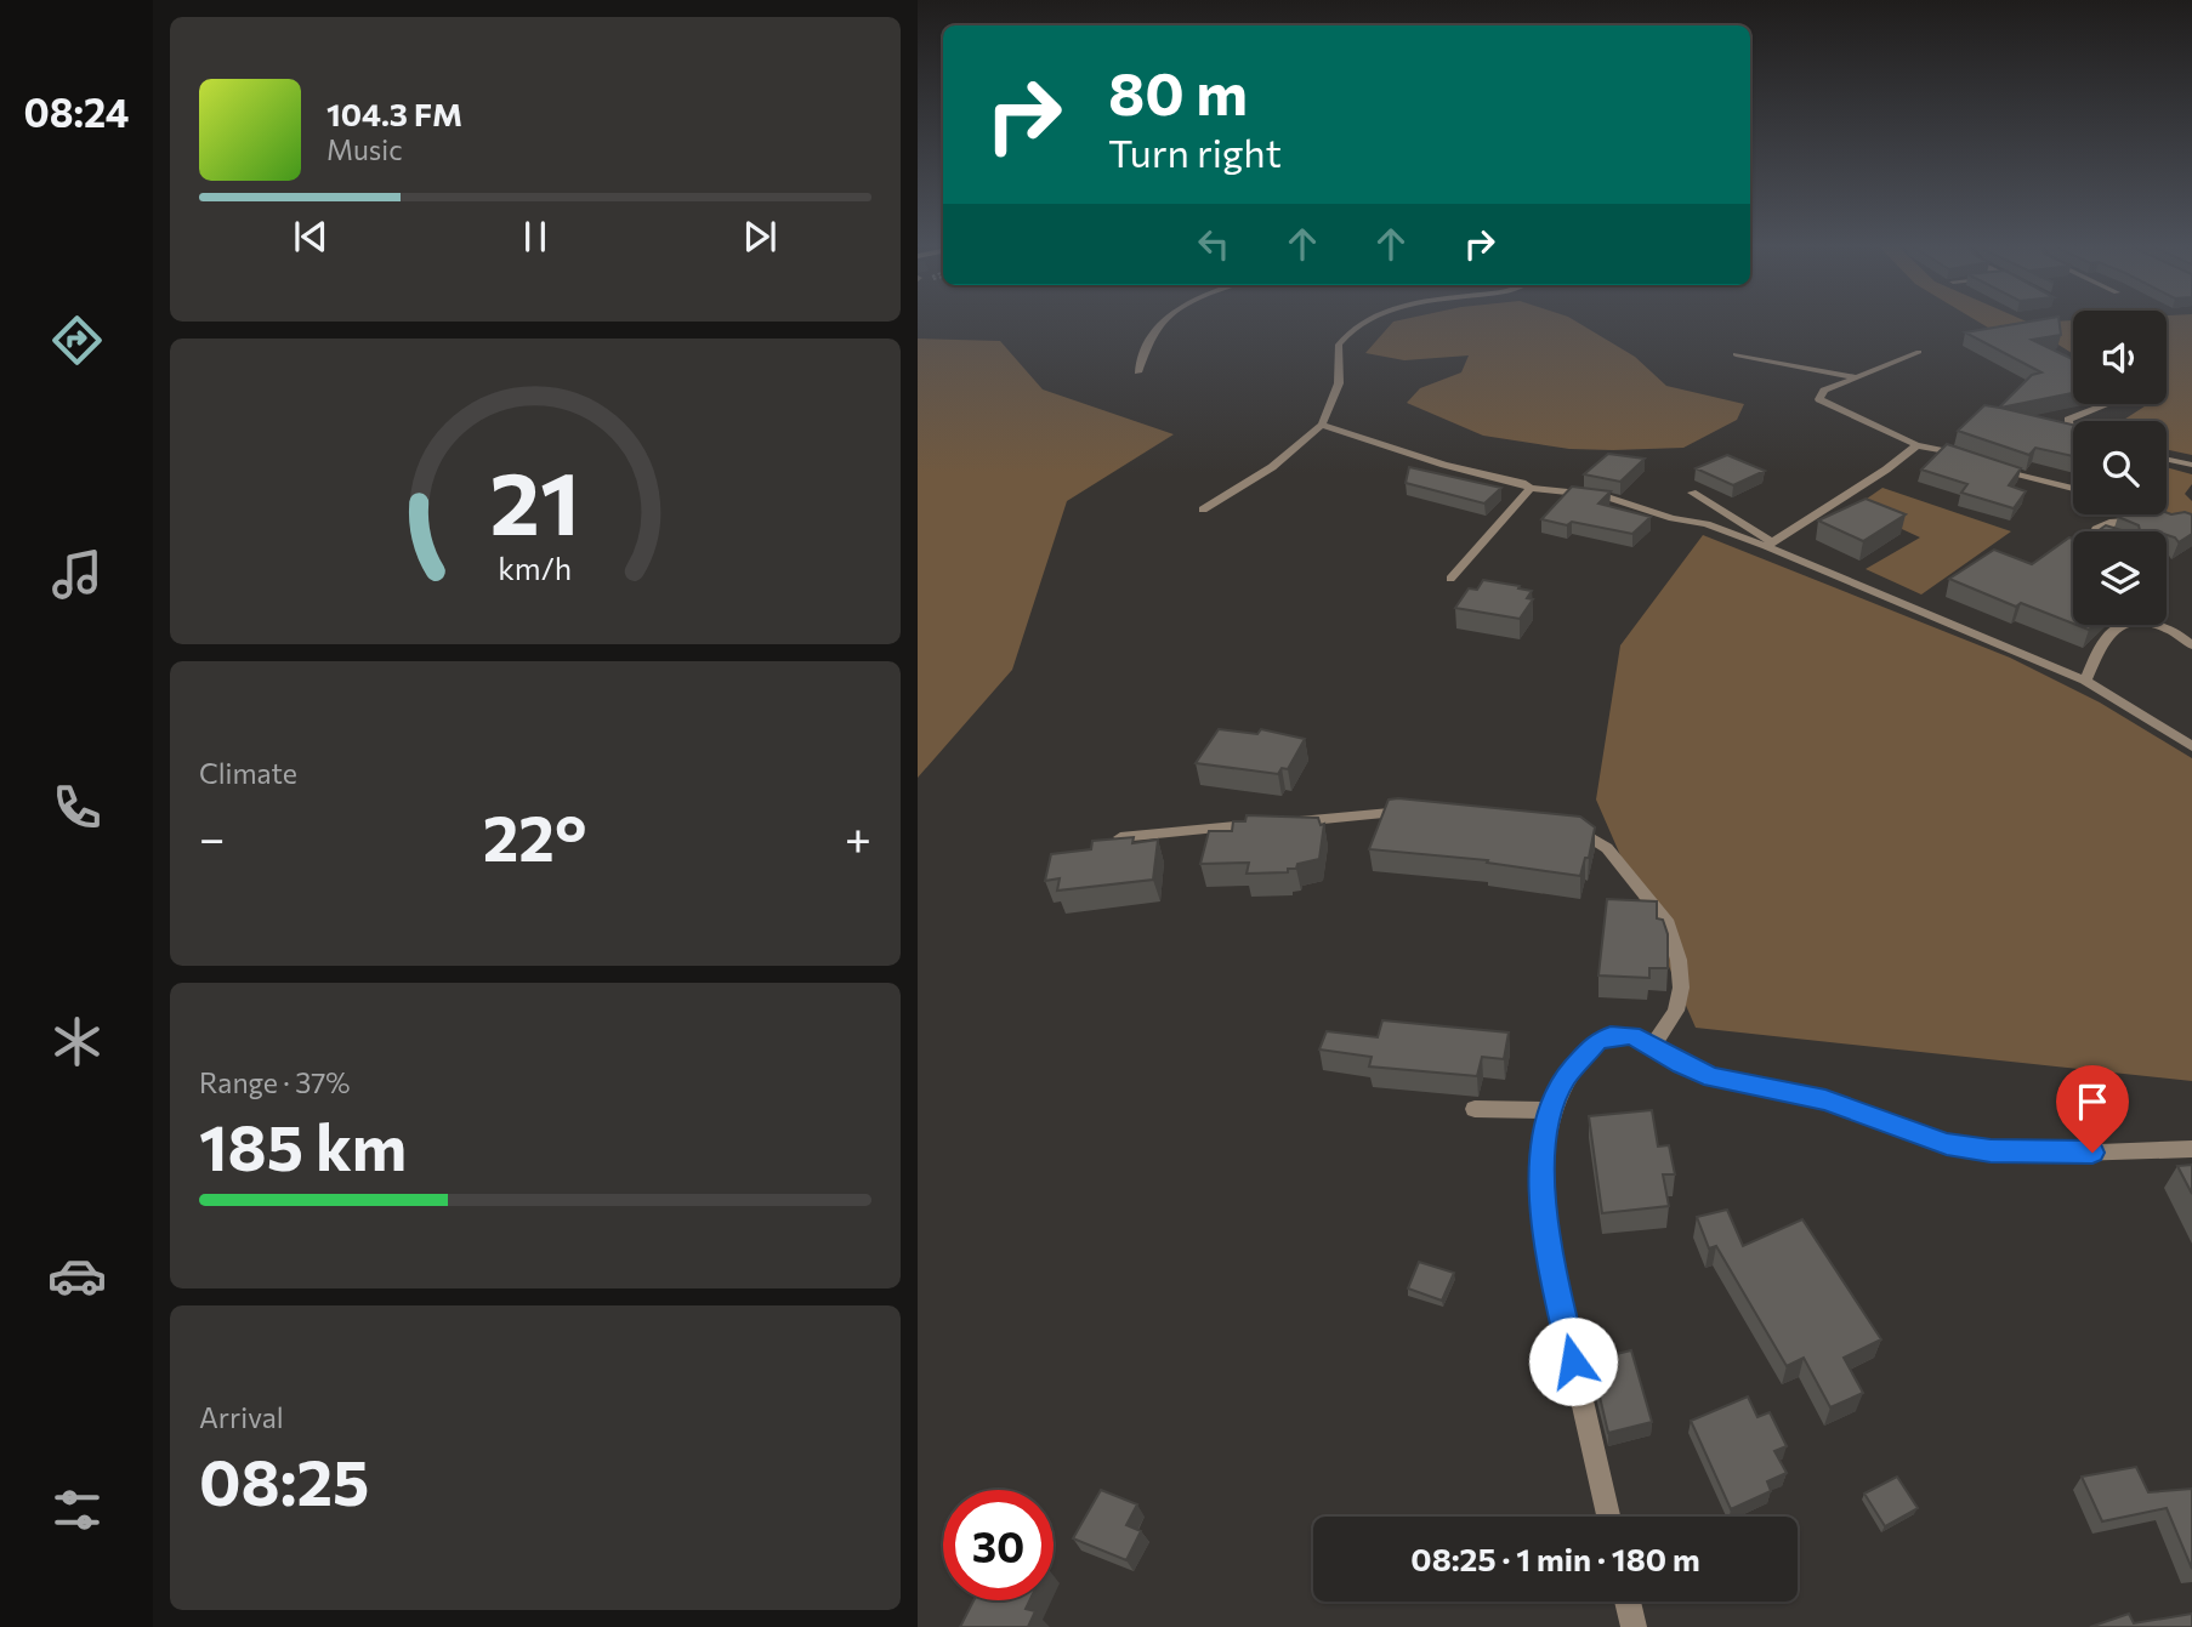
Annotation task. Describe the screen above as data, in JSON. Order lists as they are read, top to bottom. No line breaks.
{"page":{"tabs":"08:24","turn":["80 m","Turn right"],"song":["104.3 FM","Music"],"tile":["Climate",["Range · 37%","185 km"],["Arrival","08:25"]],"heat":["−","22°","+"],"limit":"30","trip":"08:25 · 1 min · 180 m","gauge":["21","km/h"]}}
